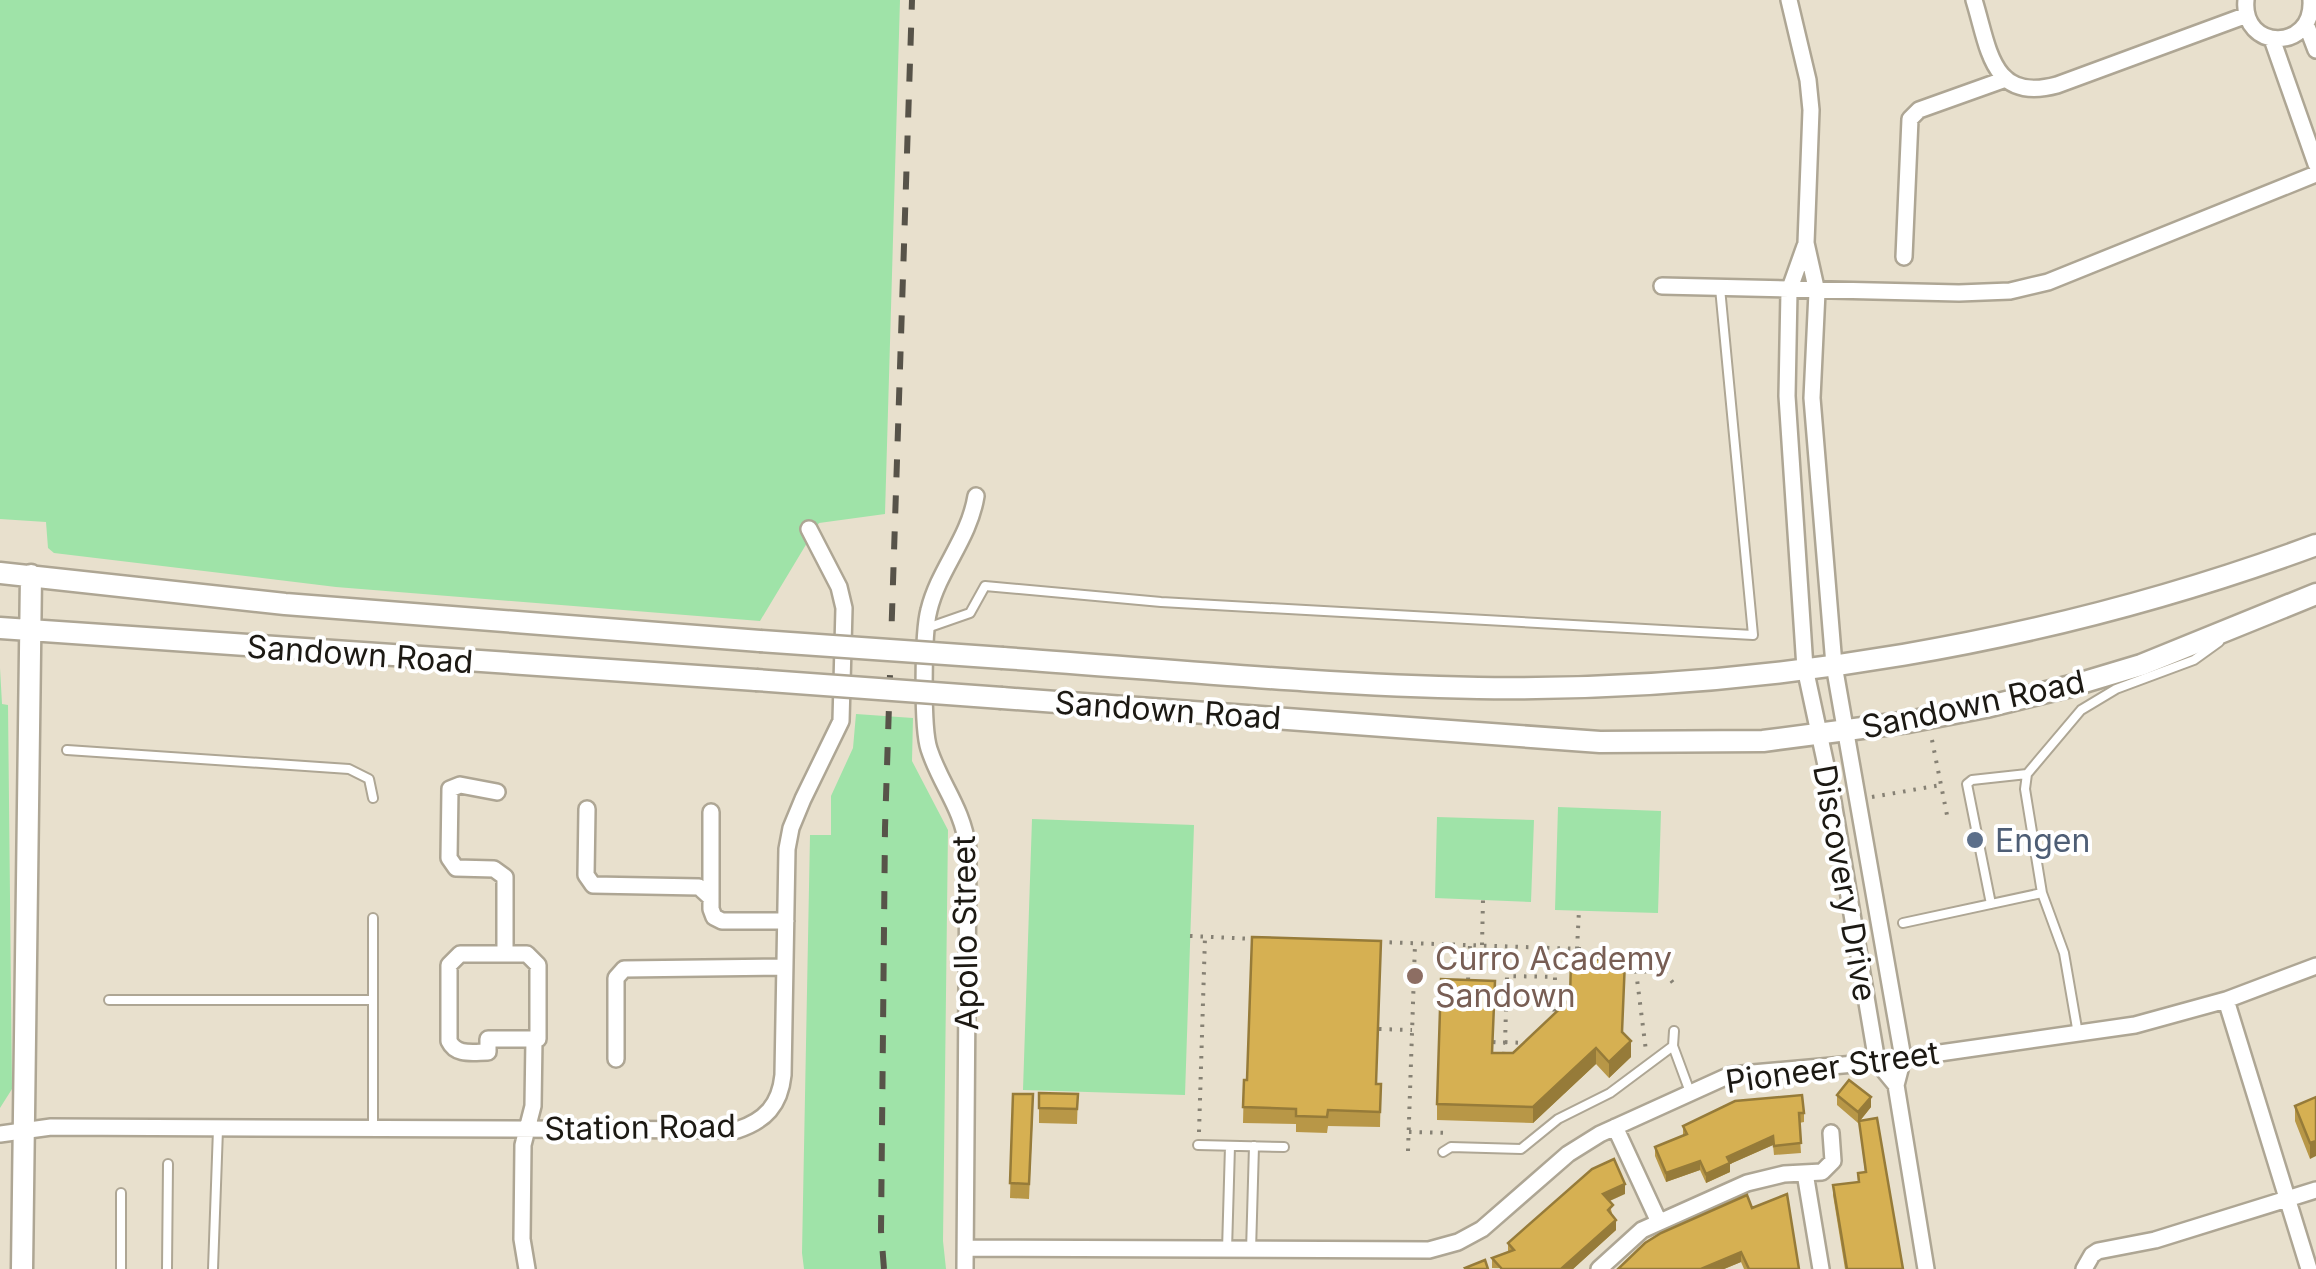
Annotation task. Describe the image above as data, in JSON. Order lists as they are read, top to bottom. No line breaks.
{"streets":{"main road":["Sandown Road"],"street":["Discovery Drive","Apollo Street","Pioneer Street","Station Road"]},"crossings":[["Sandown Road","Discovery Drive"],["Discovery Drive","Pioneer Street"],["Apollo Street","Pioneer Street"]],"places":["Engen","Curro Academy Sandown"]}
